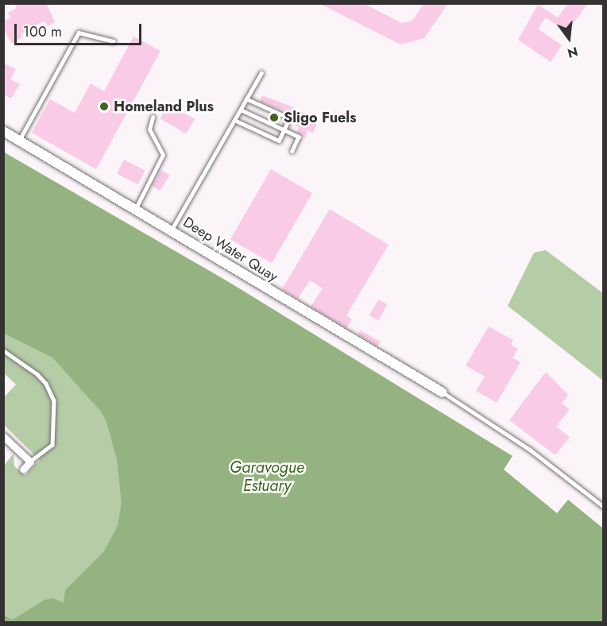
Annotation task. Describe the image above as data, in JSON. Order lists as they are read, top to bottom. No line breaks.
{"streets":{"street":["Deep Water Quay"]},"water":["Garavogue Estuary"],"places":["Homeland Plus","Sligo Fuels"],"scale_bar":"100 m","north":"bottom"}
